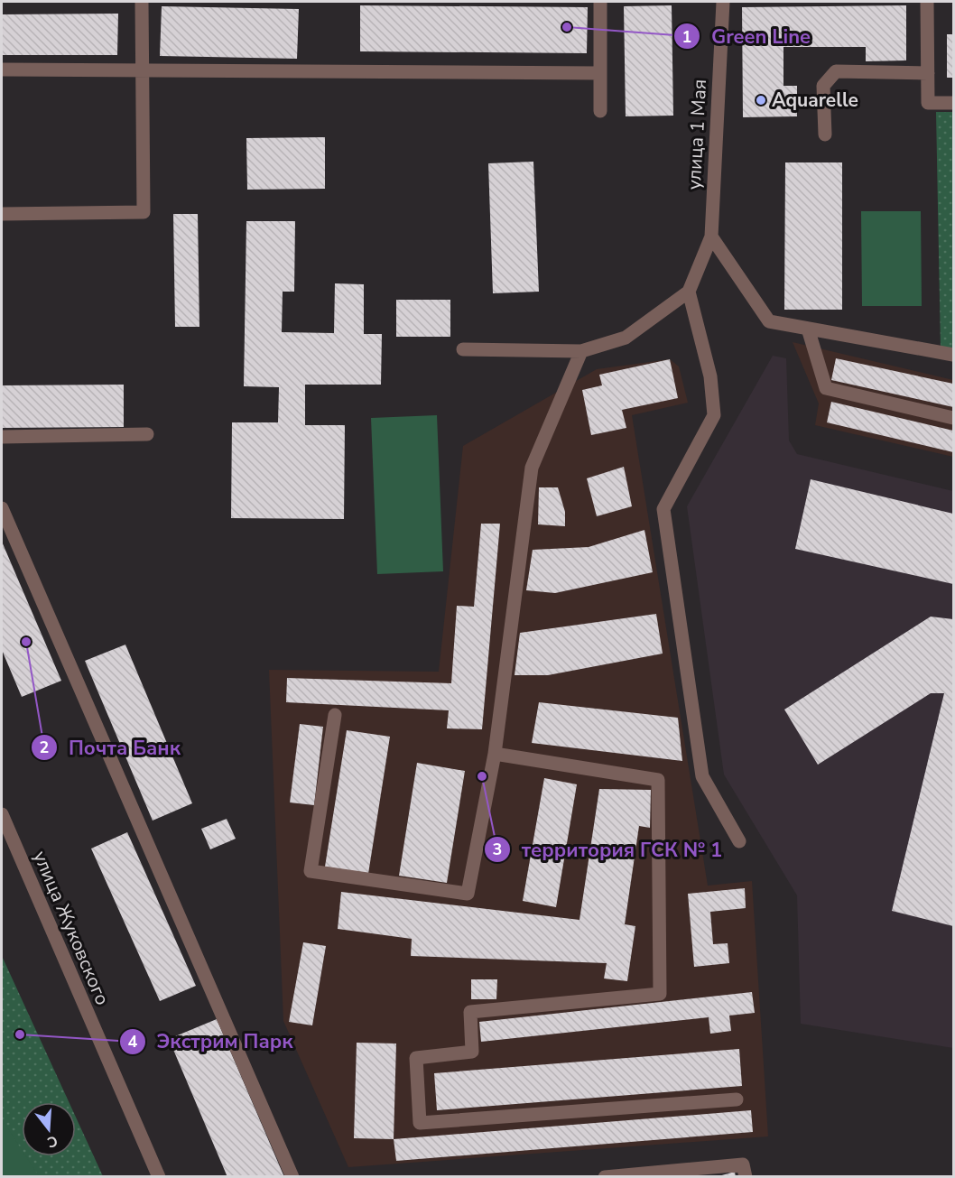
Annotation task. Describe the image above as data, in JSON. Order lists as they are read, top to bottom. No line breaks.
{"streets":{"street":["улица 1 Мая","улица Жуковского"]},"places":["Green Line","Aquarelle","Почта Банк","территория ГСК № 1","Экстрим Парк"],"north":"bottom"}
